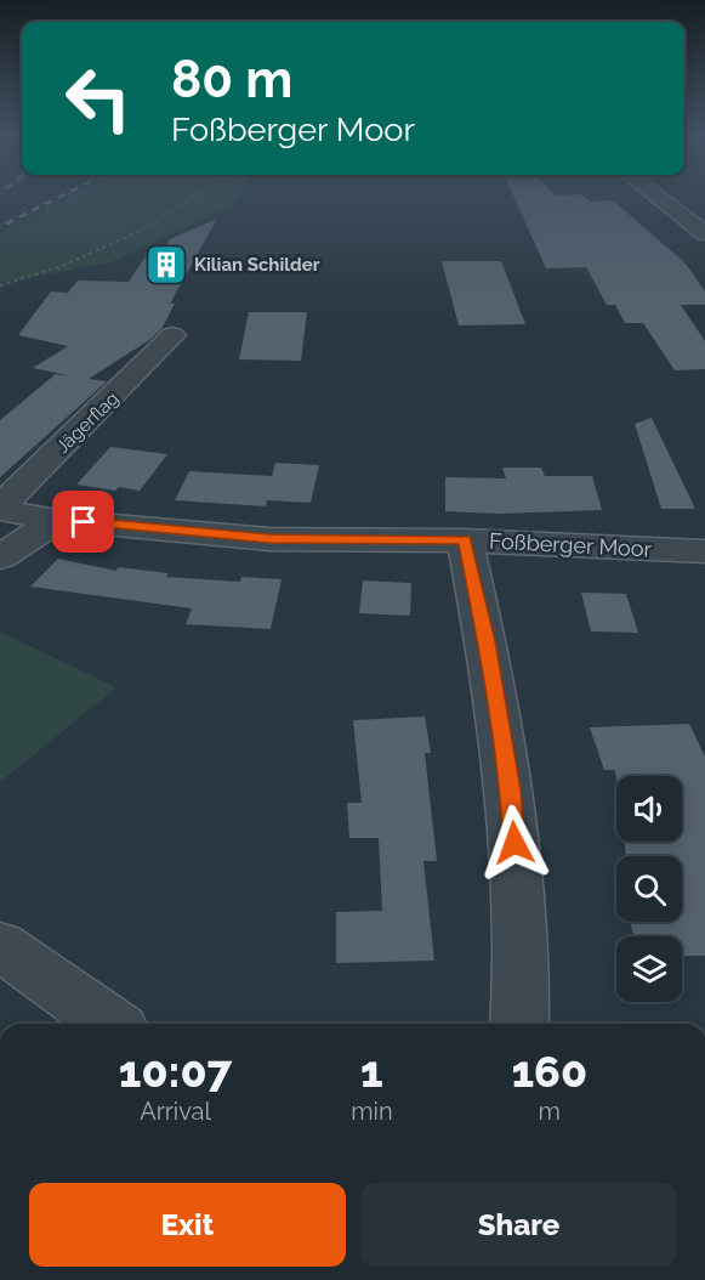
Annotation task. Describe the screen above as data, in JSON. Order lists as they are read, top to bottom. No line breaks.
{"streets":{"street":["Jägerflag","Foßberger Moor"]},"crossings":[["Jägerflag","Foßberger Moor"]],"places":{"building":["Kilian Schilder"]},"page":{"turn":["80 m","Foßberger Moor"],"eta":["10:07","Arrival","1","min","160","m"],"buttons":["Exit","Share"]}}
